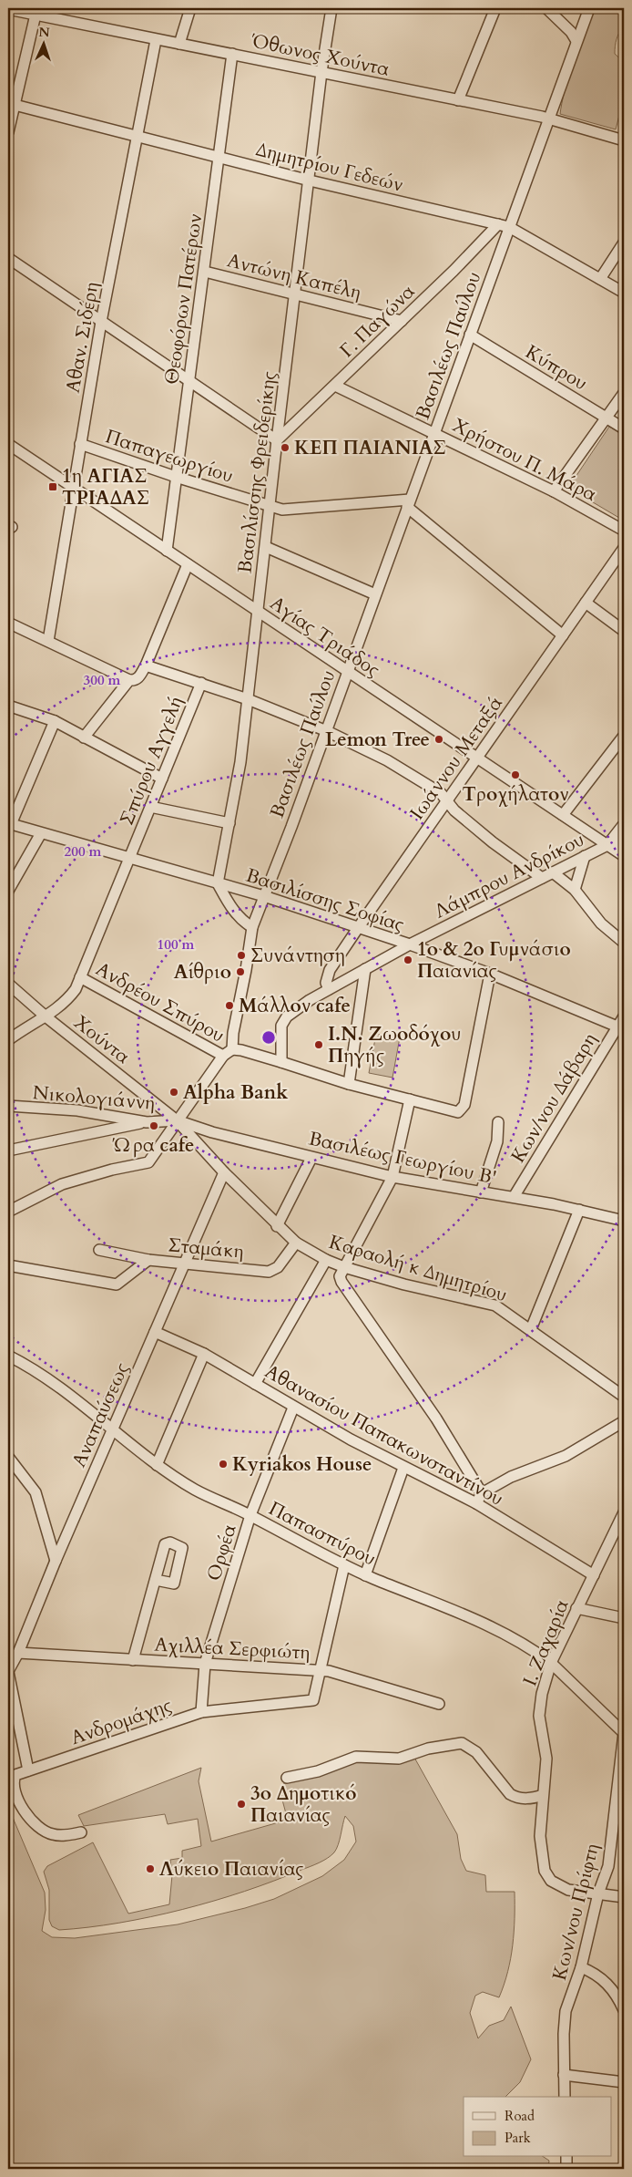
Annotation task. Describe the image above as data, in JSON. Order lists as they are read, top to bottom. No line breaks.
{"streets":{"street":["Όθωνος Χούντα","Δημητρίου Γεδεών","Αντώνη Καπέλη","Θεοφόρων Πατέρων","Γ. Παγώνα","Αθαν. Σιδέρη","Βασιλέως Παύλου","Κύπρου","Παπαγεωργίου","Χρήστου Π. Μάρα","Βασιλίσσης Φρειδερίκης","Αγίας Τριάδος","Ιωάννου Μεταξά","Σπύρου Αγγελή","Λάμπρου Ανδρίκου","Βασιλίσσης Σοφίας","Ανδρέου Σπύρου","Χούντα","Νικολογιάννη","Κων/νου Δάβαρη","Βασιλέως Γεωργίου Β'","Σταμάκη","Καραολή κ Δημητρίου","Αναπαύσεως","Αθανασίου Παπακωνσταντίνου","Παπασπύρου","Ορφέα","Ι. Ζαχαρία","Αχιλλέα Σερφιώτη","Ανδρομάχης","Κων/νου Πρίφτη"]},"crossings":[["Όθωνος Χούντα","Θεοφόρων Πατέρων"],["Όθωνος Χούντα","Αθαν. Σιδέρη"],["Όθωνος Χούντα","Βασιλέως Παύλου"],["Όθωνος Χούντα","Βασιλίσσης Φρειδερίκης"],["Δημητρίου Γεδεών","Θεοφόρων Πατέρων"],["Δημητρίου Γεδεών","Γ. Παγώνα"],["Δημητρίου Γεδεών","Αθαν. Σιδέρη"],["Δημητρίου Γεδεών","Βασιλέως Παύλου"],["Δημητρίου Γεδεών","Βασιλίσσης Φρειδερίκης"],["Αντώνη Καπέλη","Θεοφόρων Πατέρων"],["Αντώνη Καπέλη","Γ. Παγώνα"],["Αντώνη Καπέλη","Βασιλίσσης Φρειδερίκης"],["Θεοφόρων Πατέρων","Παπαγεωργίου"],["Θεοφόρων Πατέρων","Αγίας Τριάδος"],["Γ. Παγώνα","Βασιλέως Παύλου"],["Γ. Παγώνα","Χρήστου Π. Μάρα"],["Γ. Παγώνα","Βασιλίσσης Φρειδερίκης"],["Αθαν. Σιδέρη","Παπαγεωργίου"],["Αθαν. Σιδέρη","Αγίας Τριάδος"],["Βασιλέως Παύλου","Κύπρου"],["Βασιλέως Παύλου","Παπαγεωργίου"],["Βασιλέως Παύλου","Χρήστου Π. Μάρα"],["Βασιλέως Παύλου","Αγίας Τριάδος"],["Βασιλέως Παύλου","Βασιλίσσης Σοφίας"],["Παπαγεωργίου","Βασιλίσσης Φρειδερίκης"],["Βασιλίσσης Φρειδερίκης","Αγίας Τριάδος"],["Βασιλίσσης Φρειδερίκης","Βασιλίσσης Σοφίας"],["Αγίας Τριάδος","Ιωάννου Μεταξά"],["Αγίας Τριάδος","Λάμπρου Ανδρίκου"],["Ιωάννου Μεταξά","Λάμπρου Ανδρίκου"],["Ιωάννου Μεταξά","Βασιλίσσης Σοφίας"],["Σπύρου Αγγελή","Βασιλίσσης Σοφίας"],["Σπύρου Αγγελή","Ανδρέου Σπύρου"],["Σπύρου Αγγελή","Χούντα"],["Λάμπρου Ανδρίκου","Βασιλίσσης Σοφίας"],["Βασιλίσσης Σοφίας","Κων/νου Δάβαρη"],["Χούντα","Νικολογιάννη"],["Χούντα","Βασιλέως Γεωργίου Β'"],["Χούντα","Καραολή κ Δημητρίου"],["Νικολογιάννη","Βασιλέως Γεωργίου Β'"],["Νικολογιάννη","Καραολή κ Δημητρίου"],["Κων/νου Δάβαρη","Βασιλέως Γεωργίου Β'"],["Βασιλέως Γεωργίου Β'","Καραολή κ Δημητρίου"],["Σταμάκη","Καραολή κ Δημητρίου"],["Σταμάκη","Αναπαύσεως"],["Καραολή κ Δημητρίου","Αναπαύσεως"],["Αναπαύσεως","Αθανασίου Παπακωνσταντίνου"],["Αναπαύσεως","Παπασπύρου"],["Αναπαύσεως","Αχιλλέα Σερφιώτη"],["Αθανασίου Παπακωνσταντίνου","Ορφέα"],["Αθανασίου Παπακωνσταντίνου","Ι. Ζαχαρία"],["Παπασπύρου","Ορφέα"],["Παπασπύρου","Ι. Ζαχαρία"],["Παπασπύρου","Ανδρομάχης"],["Παπασπύρου","Κων/νου Πρίφτη"],["Ορφέα","Αχιλλέα Σερφιώτη"],["Ορφέα","Ανδρομάχης"],["Ι. Ζαχαρία","Κων/νου Πρίφτη"],["Αχιλλέα Σερφιώτη","Ανδρομάχης"]],"places":{"other":["ΚΕΠ ΠΑΙΑΝΙΑΣ","Lemon Tree","Τροχήλατον","Συνάντηση","1ο & 2ο Γυμνάσιο Παιανίας","Αίθριο","Μάλλον cafe","Ι.Ν. Ζωοδόχου Πηγής","Alpha Bank","Ώρα cafe","Kyriakos House","3ο Δημοτικό Παιανίας","Λύκειο Παιανίας"],"transit":["1η ΑΓΙΑΣ ΤΡΙΑΔΑΣ"]},"legend":["Road","Park"],"north":"top","rings":["300 m","200 m","100 m"]}
